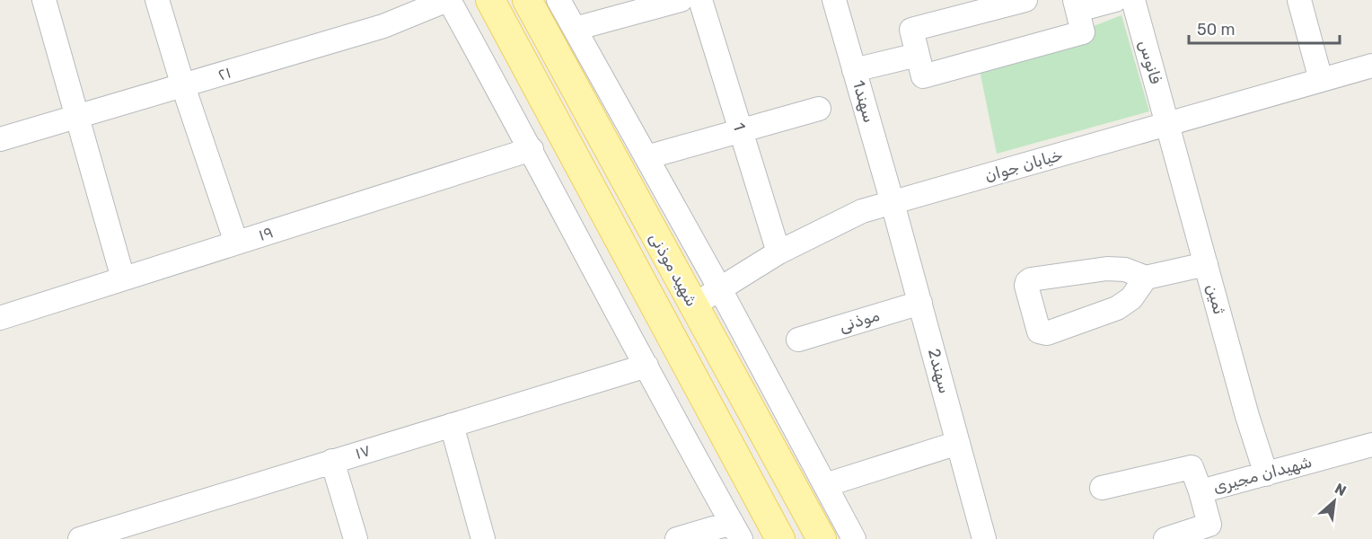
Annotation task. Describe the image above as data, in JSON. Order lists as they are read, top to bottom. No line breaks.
{"streets":{"main road":["شهید موذنی"],"street":["فانوس","۲۱","1سهند","1","خیابان جوان","۱۹","ثمین","موذنی","2سهند","۱۷","شهیدان مجیری"]},"crossings":[["فانوس","خیابان جوان"],["فانوس","ثمین"],["1سهند","خیابان جوان"],["1سهند","2سهند"],["1","خیابان جوان"],["خیابان جوان","شهید موذنی"],["خیابان جوان","ثمین"],["خیابان جوان","2سهند"],["ثمین","شهیدان مجیری"],["موذنی","2سهند"]],"scale_bar":"50 m","north":"top right"}
